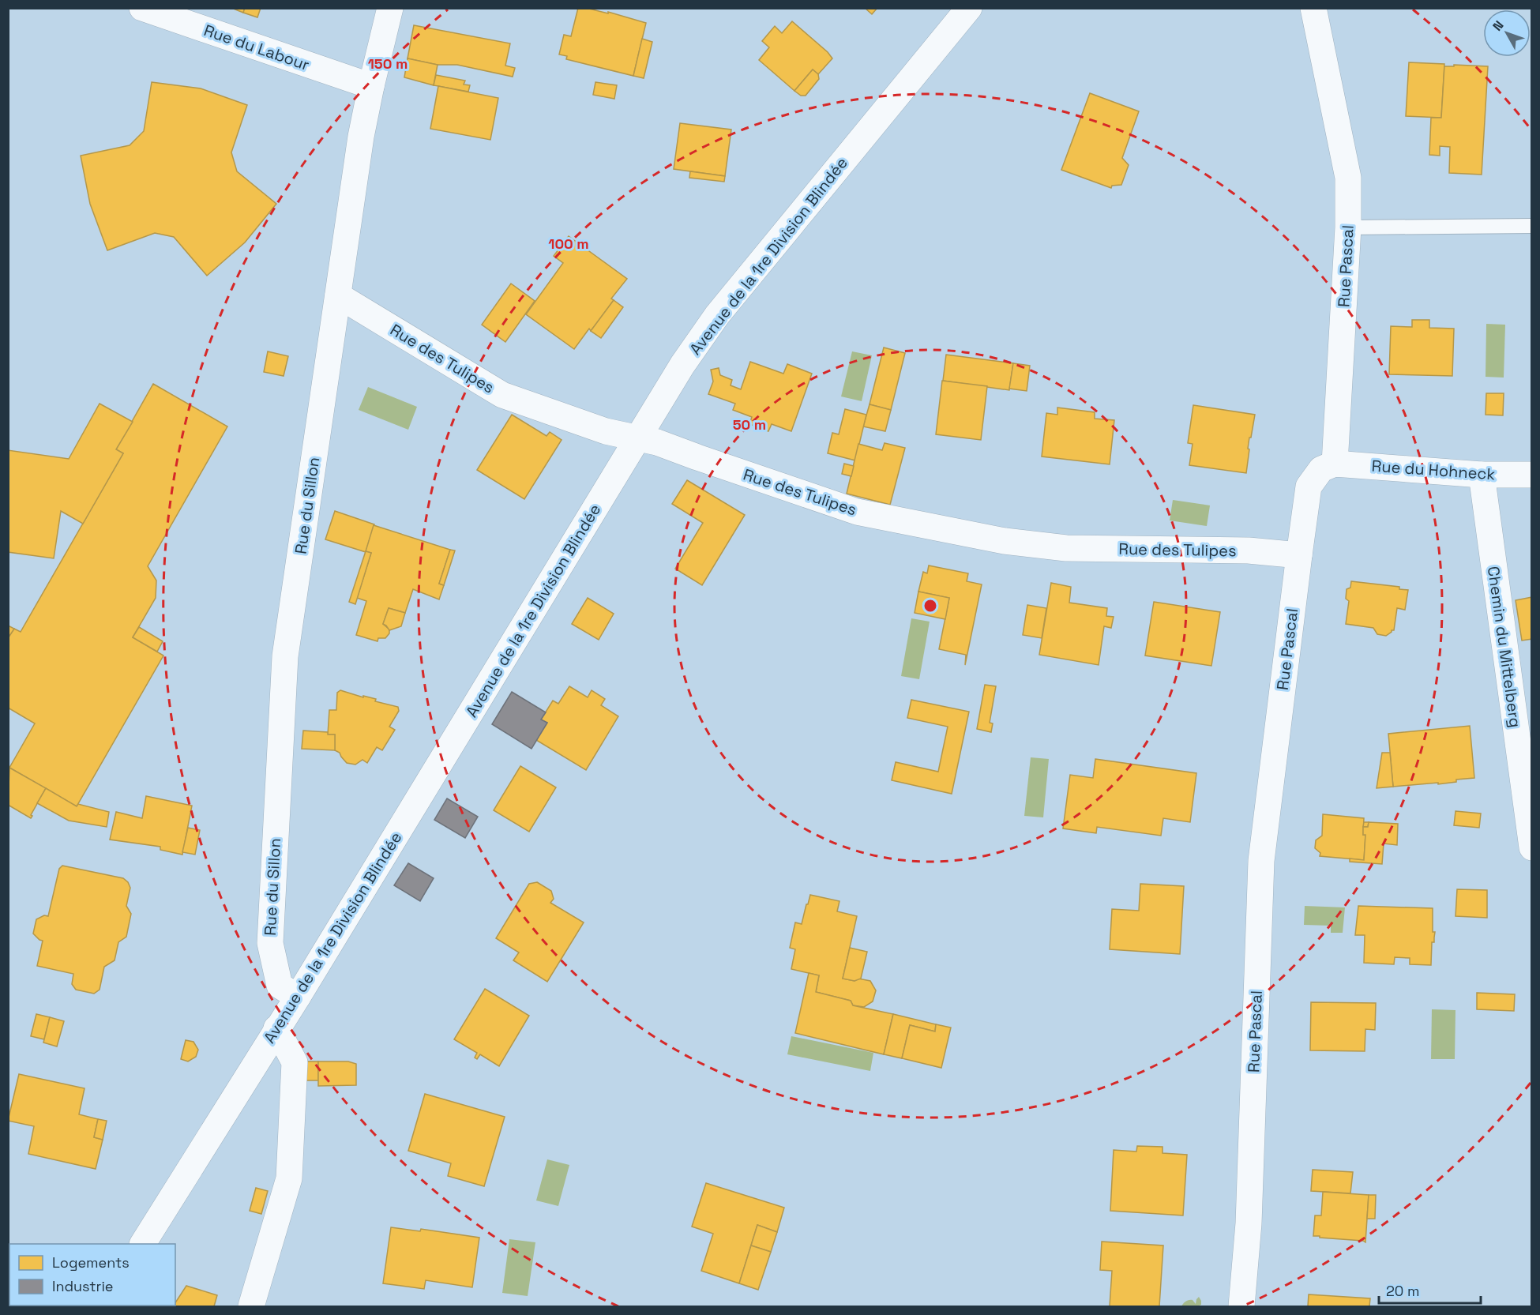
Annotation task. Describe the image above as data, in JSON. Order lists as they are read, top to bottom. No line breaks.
{"streets":{"street":["Rue du Labour","Avenue de la 1re Division Blindée","Rue Pascal","Rue des Tulipes","Rue du Hohneck","Rue du Sillon","Chemin du Mittelberg"]},"crossings":[["Rue du Labour","Rue du Sillon"],["Avenue de la 1re Division Blindée","Rue des Tulipes"],["Avenue de la 1re Division Blindée","Rue du Sillon"],["Rue Pascal","Rue des Tulipes"],["Rue Pascal","Rue du Hohneck"],["Rue des Tulipes","Rue du Sillon"],["Rue du Hohneck","Chemin du Mittelberg"]],"legend":["Logements","Industrie"],"scale_bar":"20 m","north":"top left","rings":["150 m","100 m","50 m"]}
